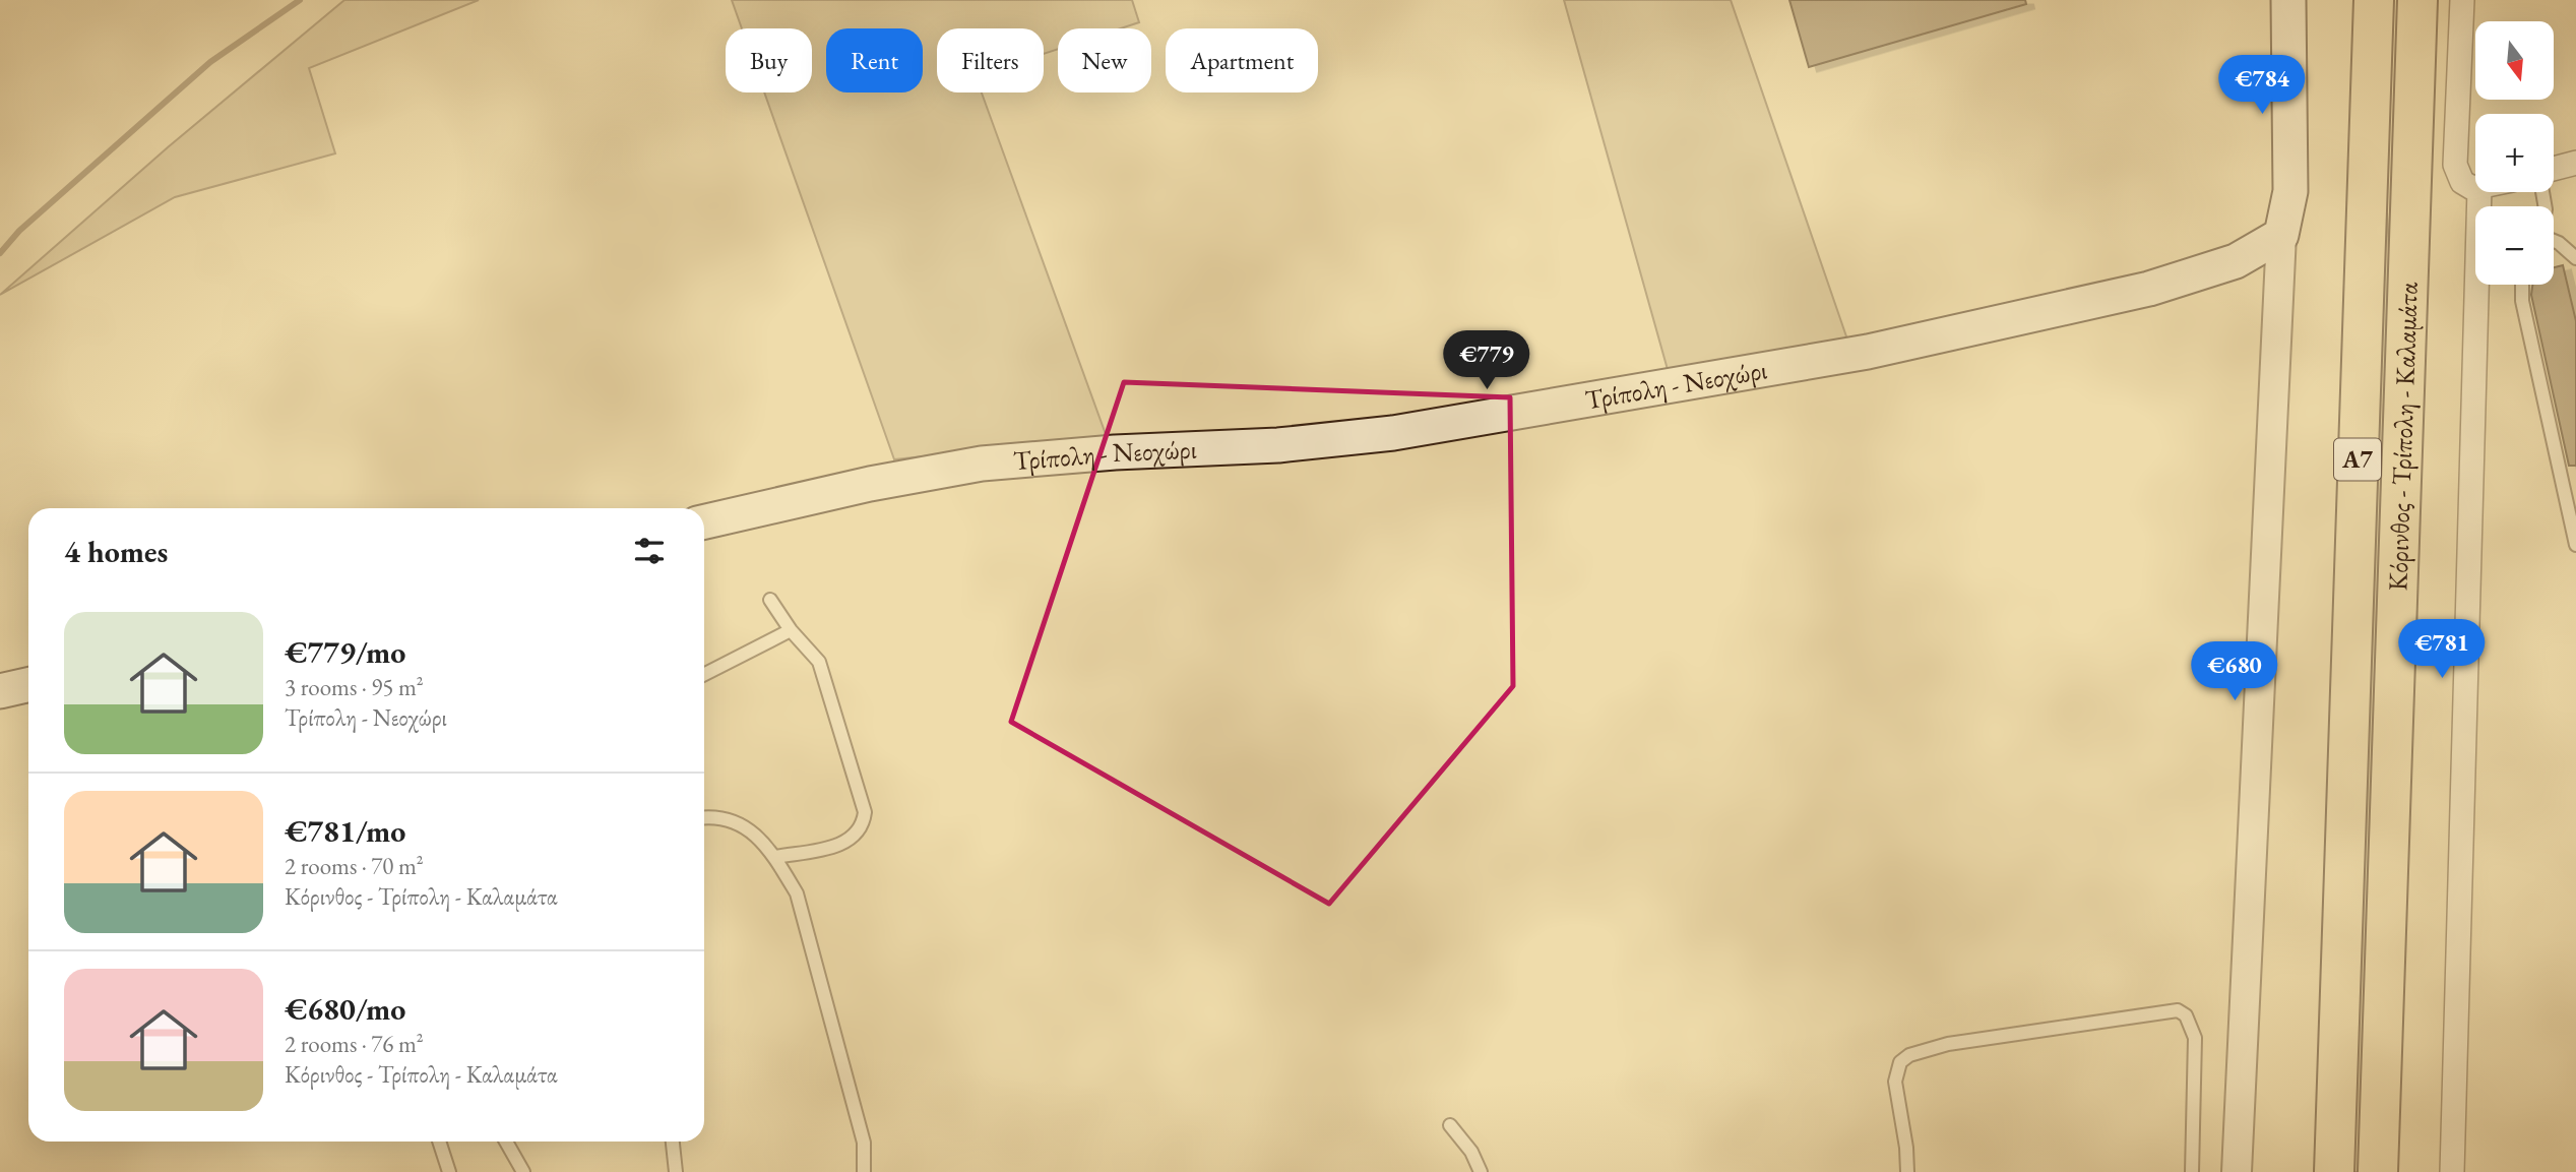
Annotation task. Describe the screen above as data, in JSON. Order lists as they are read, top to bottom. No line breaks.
{"streets":{"highway":["Κόρινθος - Τρίπολη - Καλαμάτα","Α7"],"main road":["Τρίπολη - Νεοχώρι"]},"north":"bottom","page":{"map_buttons":["+","−"],"chip":["Buy","Rent","Filters","New","Apartment"],"price":["€784","€779","€781","€680"],"heading":"4 homes","list":[{"name":"€779/mo","note":"3 rooms · 95 m² · Τρίπολη - Νεοχώρι"},{"name":"€781/mo","note":"2 rooms · 70 m² · Κόρινθος - Τρίπολη - Καλαμάτα"},{"name":"€680/mo","note":"2 rooms · 76 m² · Κόρινθος - Τρίπολη - Καλαμάτα"}]}}
